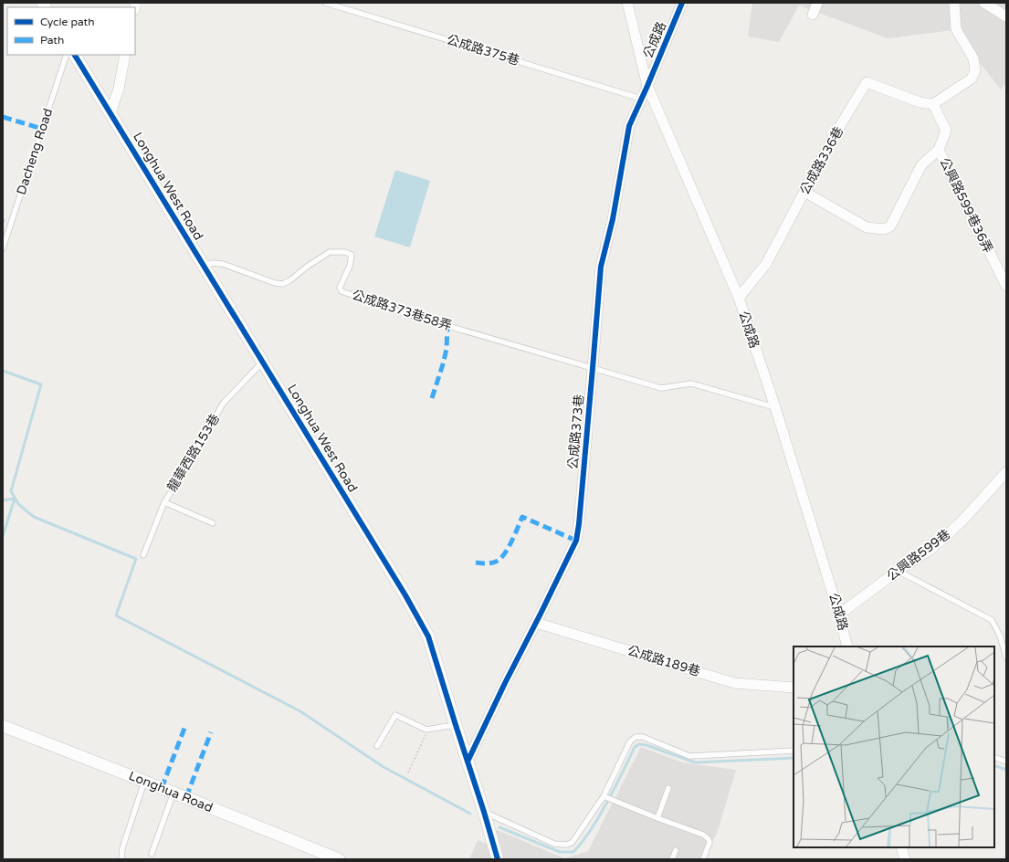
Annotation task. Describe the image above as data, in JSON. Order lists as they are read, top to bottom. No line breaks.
{"streets":{"street":["公成路","公成路336巷","Longhua West Road","公興路599巷36弄","公成路373巷","公興路599巷","公成路189巷","Longhua Road"],"lane":["公成路375巷","Dacheng Road","公成路373巷58弄","龍華西路153巷"]},"crossings":[["公成路","公成路336巷"],["公成路","公成路373巷"],["公成路","公興路599巷"],["公成路375巷","公成路373巷"],["公成路336巷","公興路599巷36弄"],["Longhua West Road","公成路373巷58弄"],["Longhua West Road","公成路373巷"],["Longhua West Road","龍華西路153巷"],["公成路373巷58弄","公成路373巷"],["公成路373巷","公成路189巷"]],"legend":["Cycle path","Path"]}
